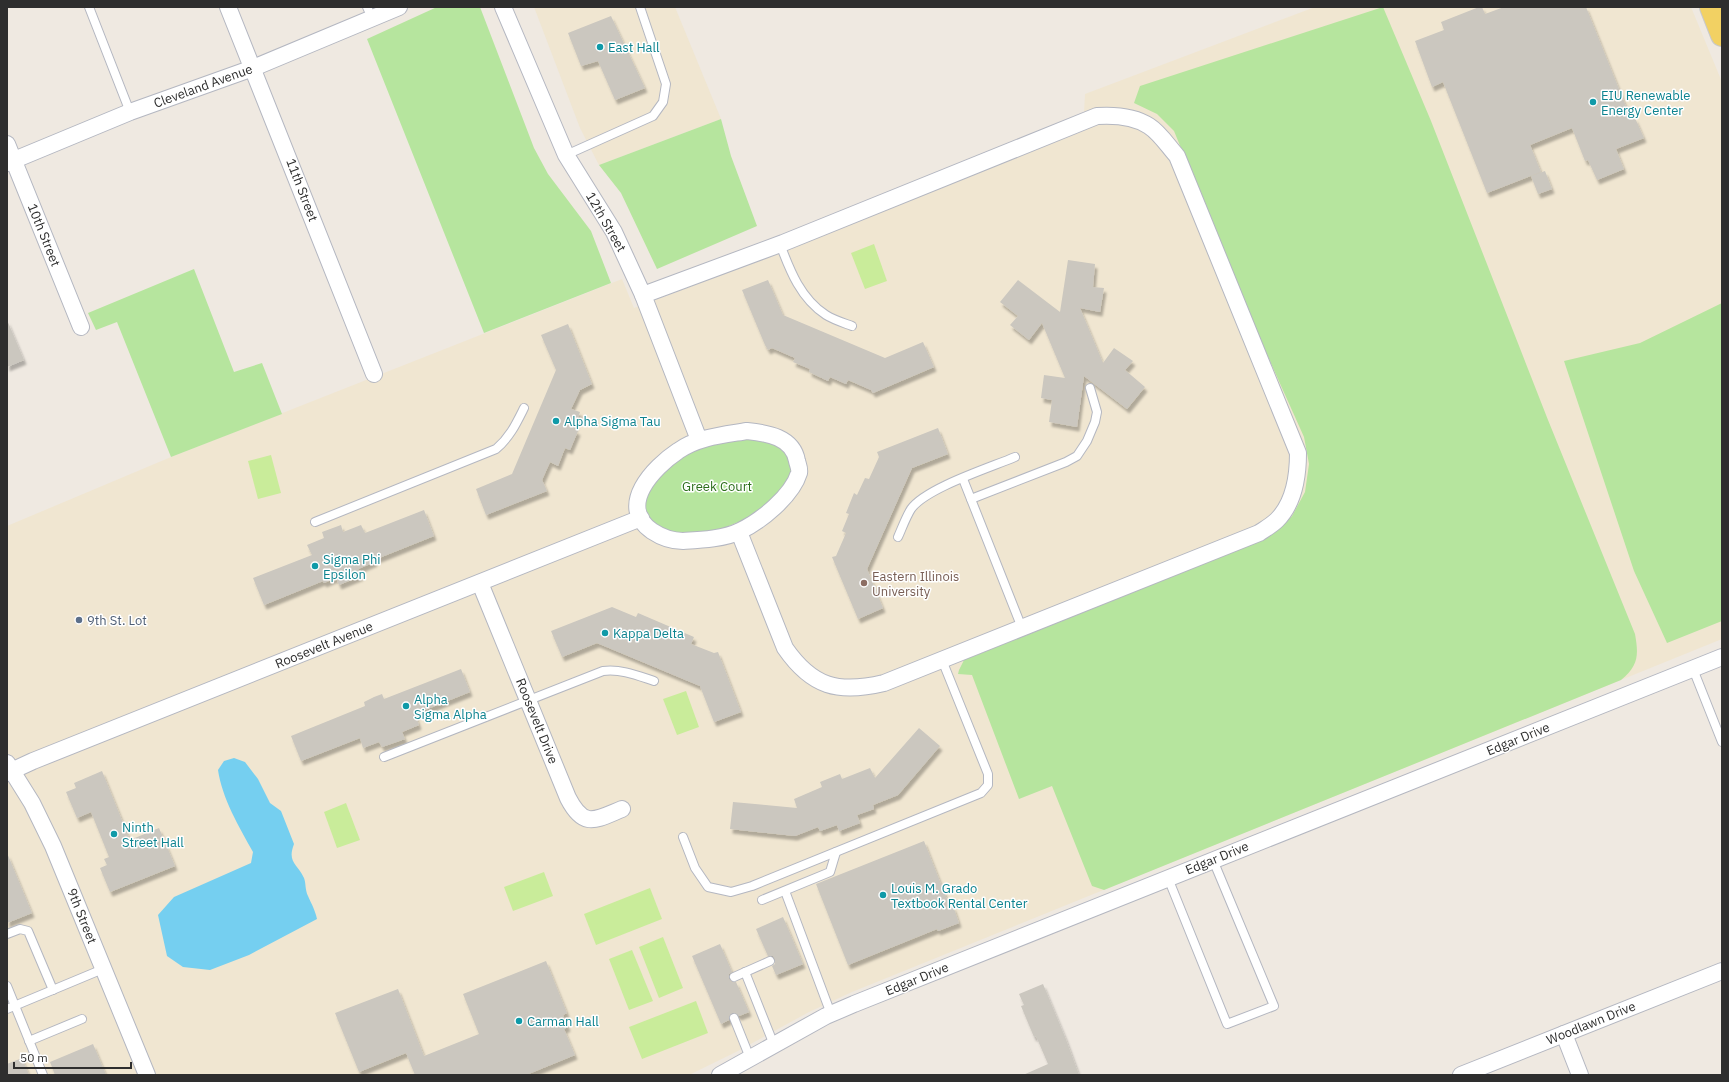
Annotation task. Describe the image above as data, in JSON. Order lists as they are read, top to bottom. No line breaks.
{"streets":{"street":["Cleveland Avenue","11th Street","12th Street","10th Street","Roosevelt Avenue","Roosevelt Drive","Edgar Drive","9th Street","Woodlawn Drive"]},"crossings":[["Cleveland Avenue","11th Street"],["Cleveland Avenue","10th Street"],["12th Street","Roosevelt Avenue"],["Roosevelt Avenue","Roosevelt Drive"],["Roosevelt Avenue","9th Street"]],"parks":["Greek Court"],"places":["East Hall","EIU Renewable Energy Center","Alpha Sigma Tau","Sigma Phi Epsilon","Eastern Illinois University","9th St. Lot","Kappa Delta","Alpha Sigma Alpha","Ninth Street Hall","Louis M. Grado Textbook Rental Center","Carman Hall"],"scale_bar":"50 m"}
